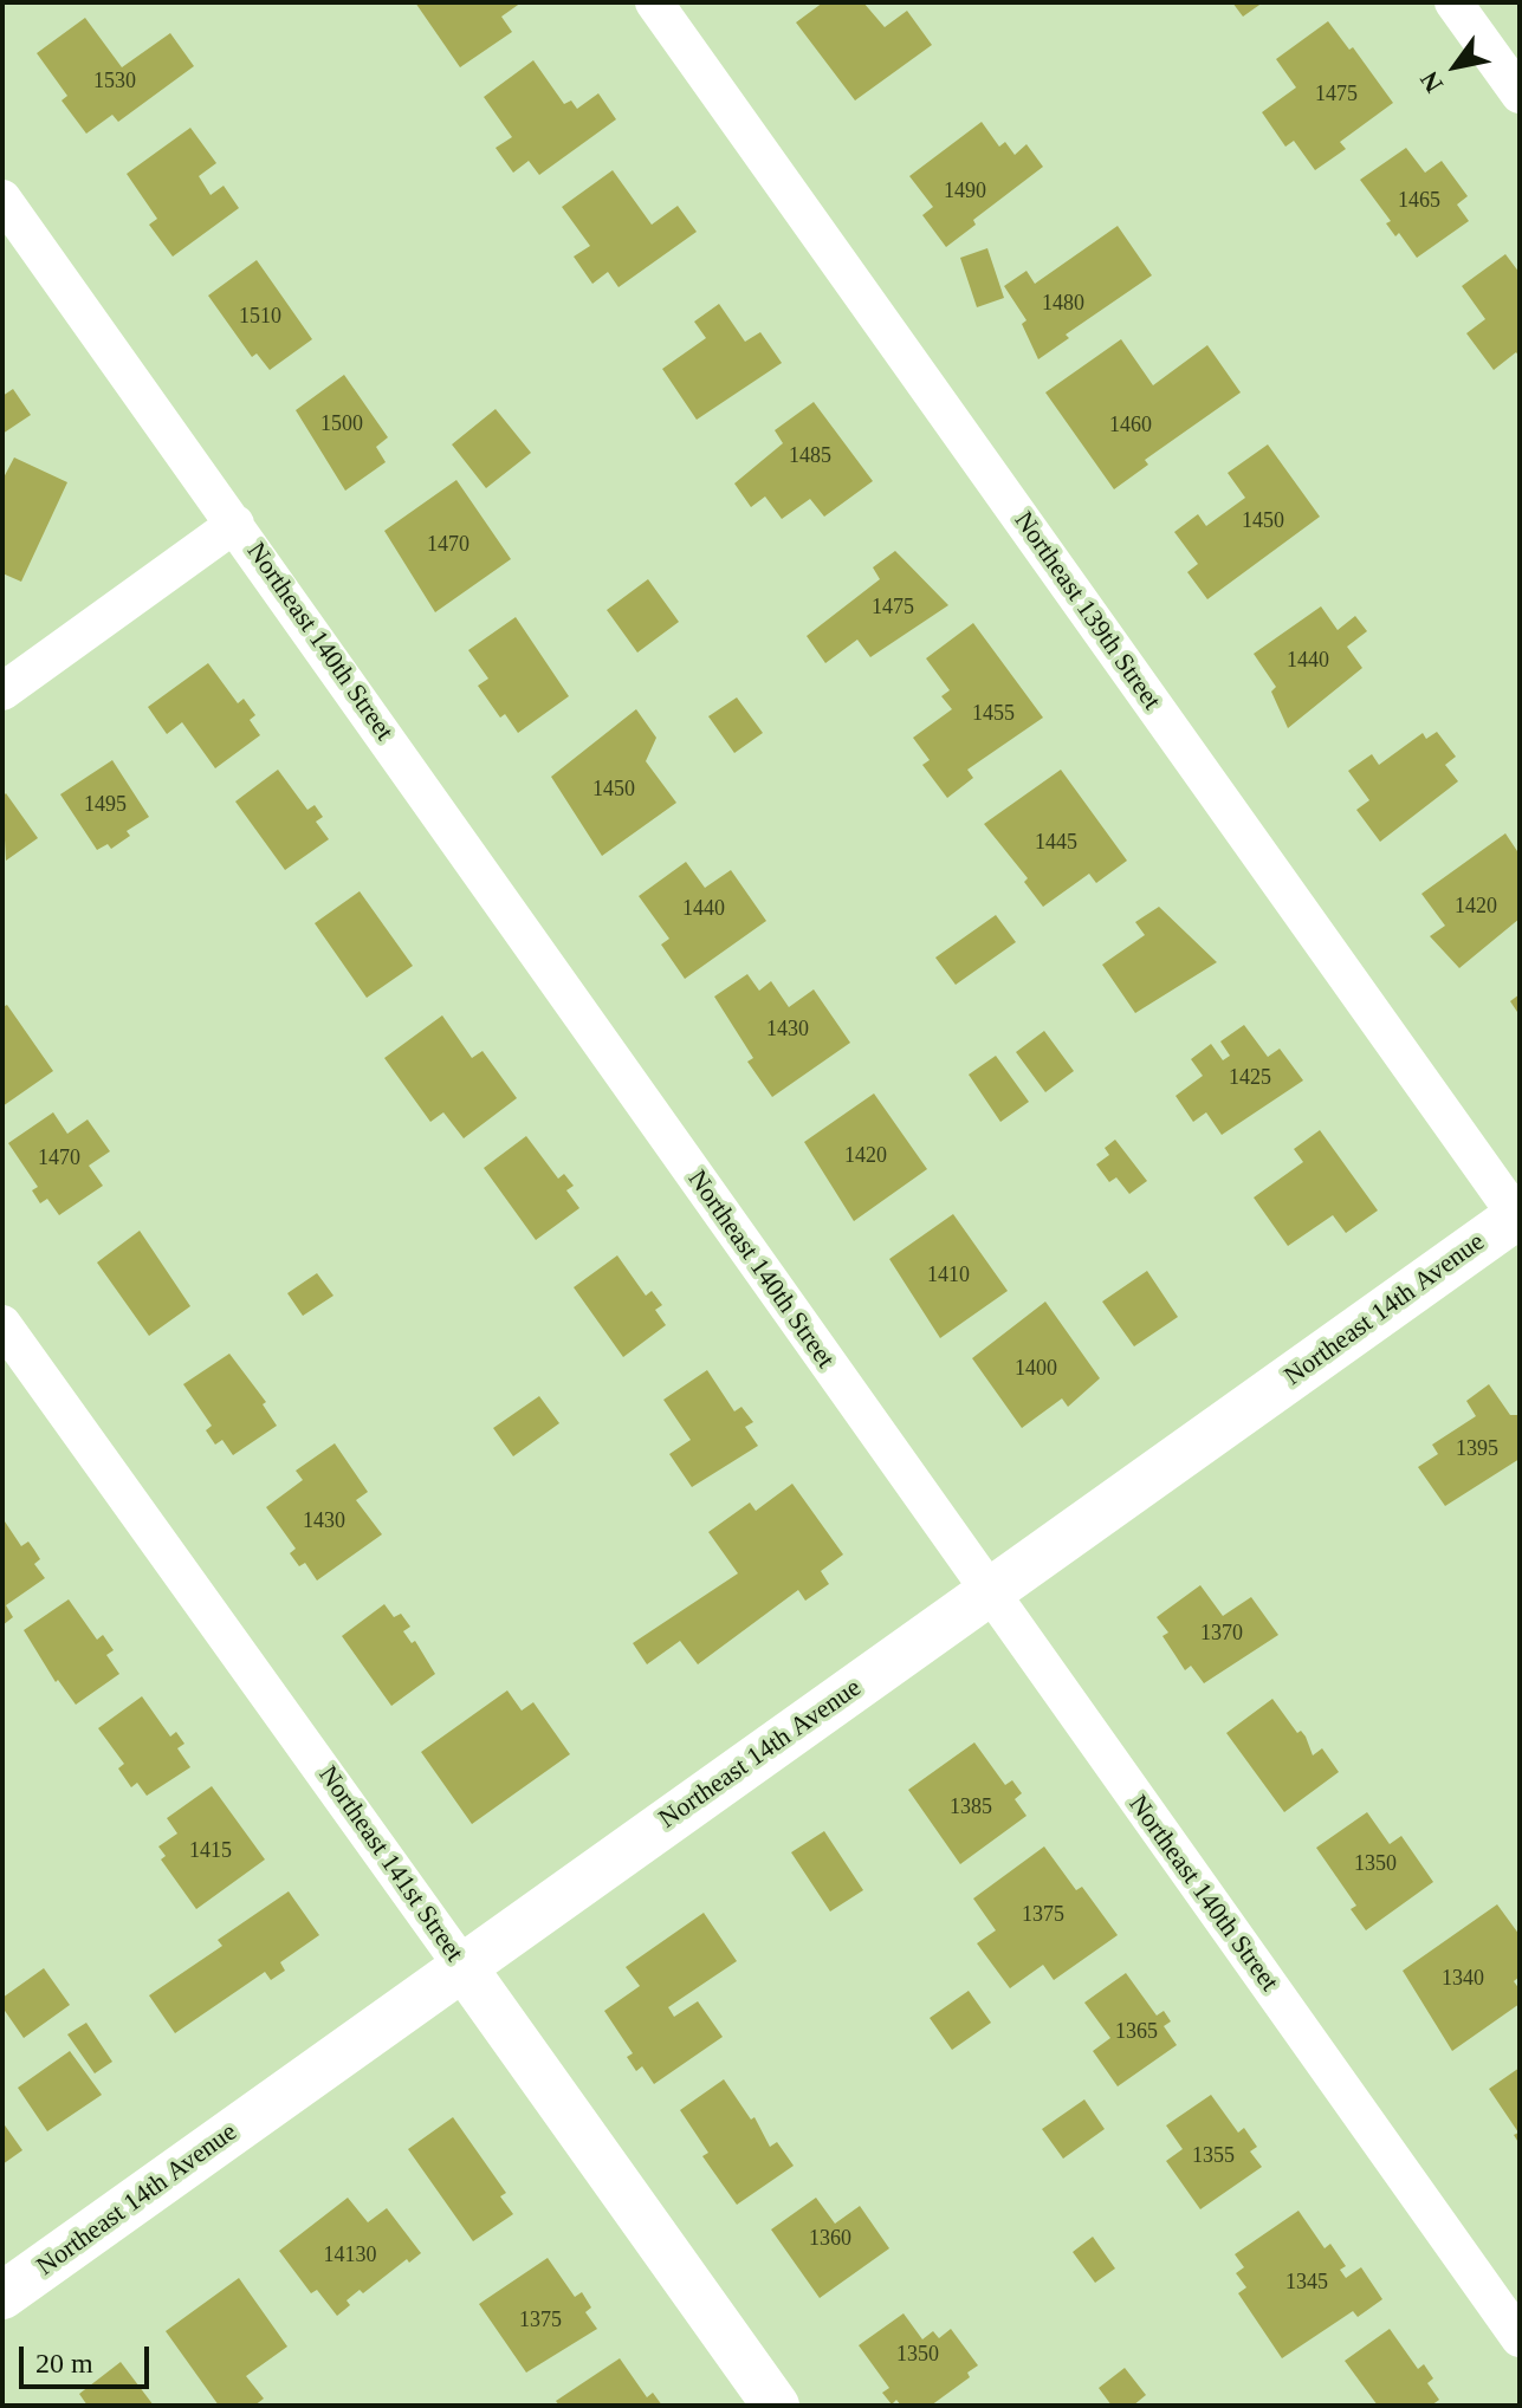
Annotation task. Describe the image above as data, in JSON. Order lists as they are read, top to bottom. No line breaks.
{"streets":{"street":["Northeast 139th Street","Northeast 140th Street","Northeast 14th Avenue","Northeast 141st Street"]},"crossings":[["Northeast 139th Street","Northeast 14th Avenue"],["Northeast 140th Street","Northeast 14th Avenue"],["Northeast 14th Avenue","Northeast 141st Street"]],"house_numbers":["1530","1475","1490","1465","1480","1510","1500","1460","1485","1450","1470","1475","1440","1455","1450","1495","1445","1420","1440","1430","1425","1420","1470","1410","1400","1395","1430","1370","1385","1415","1350","1375","1340","1365","1355","1360","14130","1345","1375","1350"],"scale_bar":"20 m","north":"bottom left"}
